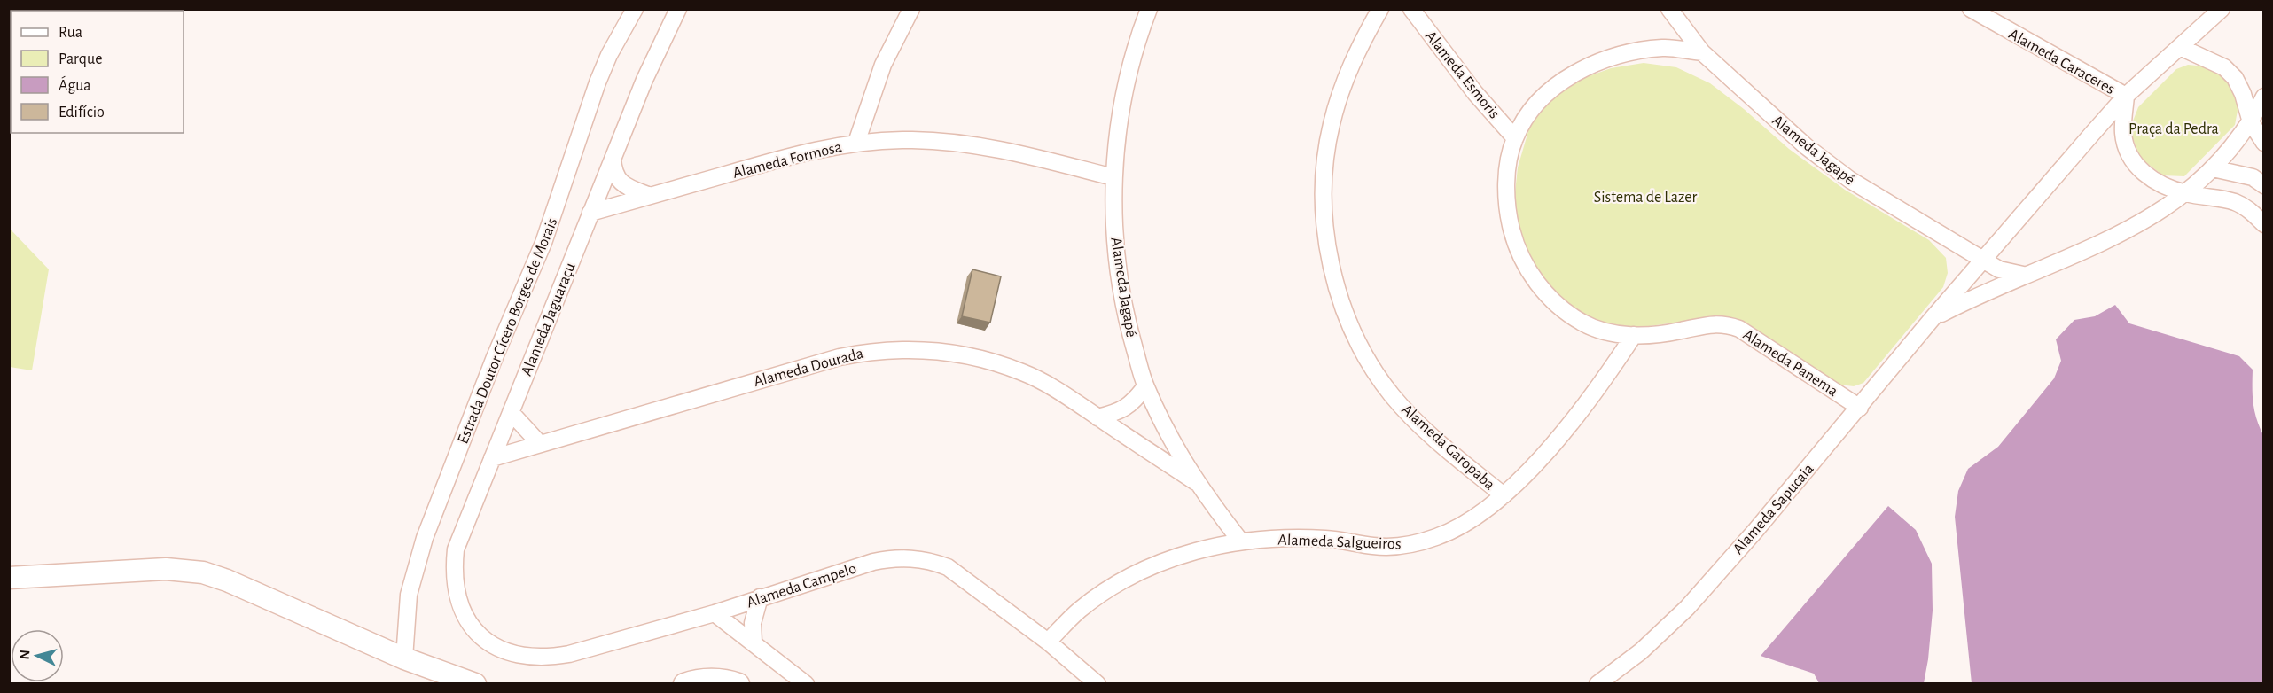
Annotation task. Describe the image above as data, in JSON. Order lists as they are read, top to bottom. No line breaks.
{"streets":{"street":["Alameda Caraceres","Alameda Esmoris","Alameda Jagapé","Alameda Formosa","Alameda Jaguaraçu","Estrada Doutor Cícero Borges de Morais","Alameda Panema","Alameda Dourada","Alameda Garopaba","Alameda Sapucaia","Alameda Salgueiros","Alameda Campelo"]},"crossings":[["Alameda Caraceres","Alameda Sapucaia"],["Alameda Esmoris","Alameda Panema"],["Alameda Jagapé","Alameda Formosa"],["Alameda Jagapé","Alameda Panema"],["Alameda Jagapé","Alameda Dourada"],["Alameda Jagapé","Alameda Sapucaia"],["Alameda Jagapé","Alameda Salgueiros"],["Alameda Formosa","Alameda Jaguaraçu"],["Alameda Jaguaraçu","Alameda Dourada"],["Alameda Jaguaraçu","Alameda Campelo"],["Alameda Panema","Alameda Sapucaia"],["Alameda Panema","Alameda Salgueiros"],["Alameda Garopaba","Alameda Salgueiros"],["Alameda Salgueiros","Alameda Campelo"]],"parks":["Praça da Pedra","Sistema de Lazer"],"legend":["Rua","Parque","Água","Edifício"],"north":"left"}
